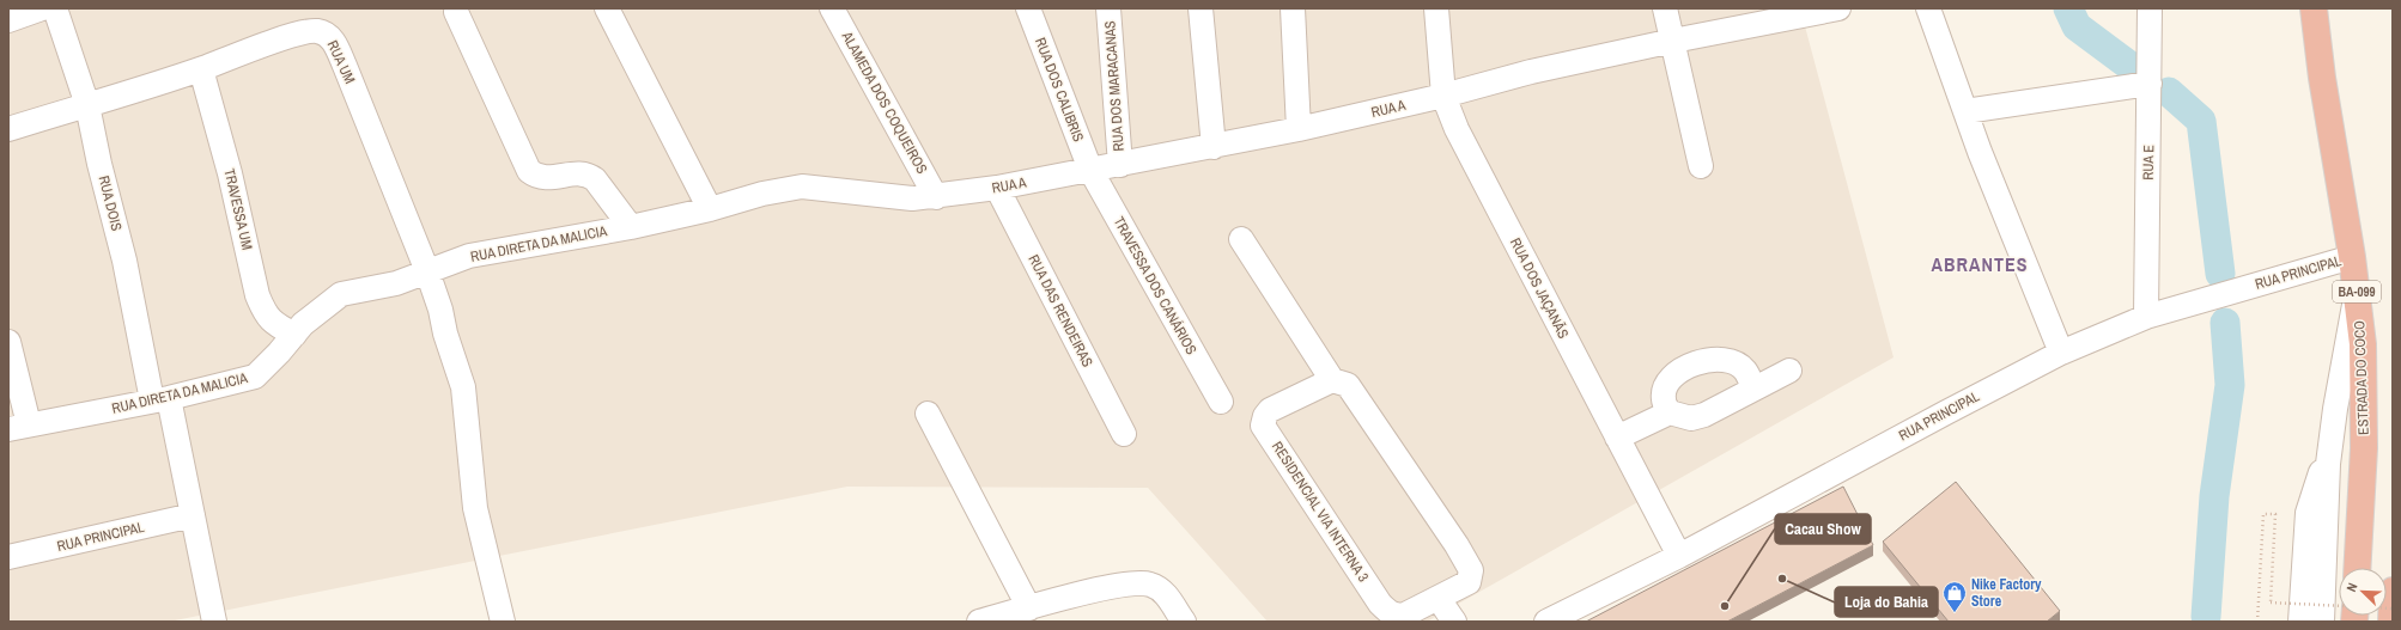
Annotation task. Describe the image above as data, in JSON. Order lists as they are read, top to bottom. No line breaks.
{"streets":{"highway":["BA-099","ESTRADA DO COCO"],"street":["RUA UM","RUA DOS MARACANAS","RUA DOS CALIBRIS","ALAMEDA DOS COQUEIROS","RUA A","RUA E","RUA DOIS","TRAVESSA UM","RUA DIRETA DA MALICIA","RUA PRINCIPAL","TRAVESSA DOS CANÁRIOS","RUA DOS JAÇANÃS","RUA DAS RENDEIRAS","RESIDENCIAL VIA INTERNA 3"]},"crossings":[["RUA UM","RUA DOIS"],["RUA UM","TRAVESSA UM"],["RUA UM","RUA DIRETA DA MALICIA"],["RUA DOS MARACANAS","RUA A"],["RUA DOS CALIBRIS","RUA A"],["RUA DOS CALIBRIS","TRAVESSA DOS CANÁRIOS"],["ALAMEDA DOS COQUEIROS","RUA A"],["ALAMEDA DOS COQUEIROS","RUA DIRETA DA MALICIA"],["RUA A","RUA DIRETA DA MALICIA"],["RUA A","TRAVESSA DOS CANÁRIOS"],["RUA A","RUA DOS JAÇANÃS"],["RUA A","RUA DAS RENDEIRAS"],["RUA E","RUA PRINCIPAL"],["RUA DOIS","RUA DIRETA DA MALICIA"],["TRAVESSA UM","RUA DIRETA DA MALICIA"],["RUA PRINCIPAL","RUA DOS JAÇANÃS"],["RUA PRINCIPAL","ESTRADA DO COCO"]],"districts":["ABRANTES"],"places":{"other":["Loja do Bahia","Cacau Show"],"shop":["Nike Factory Store"]},"north":"top left"}
